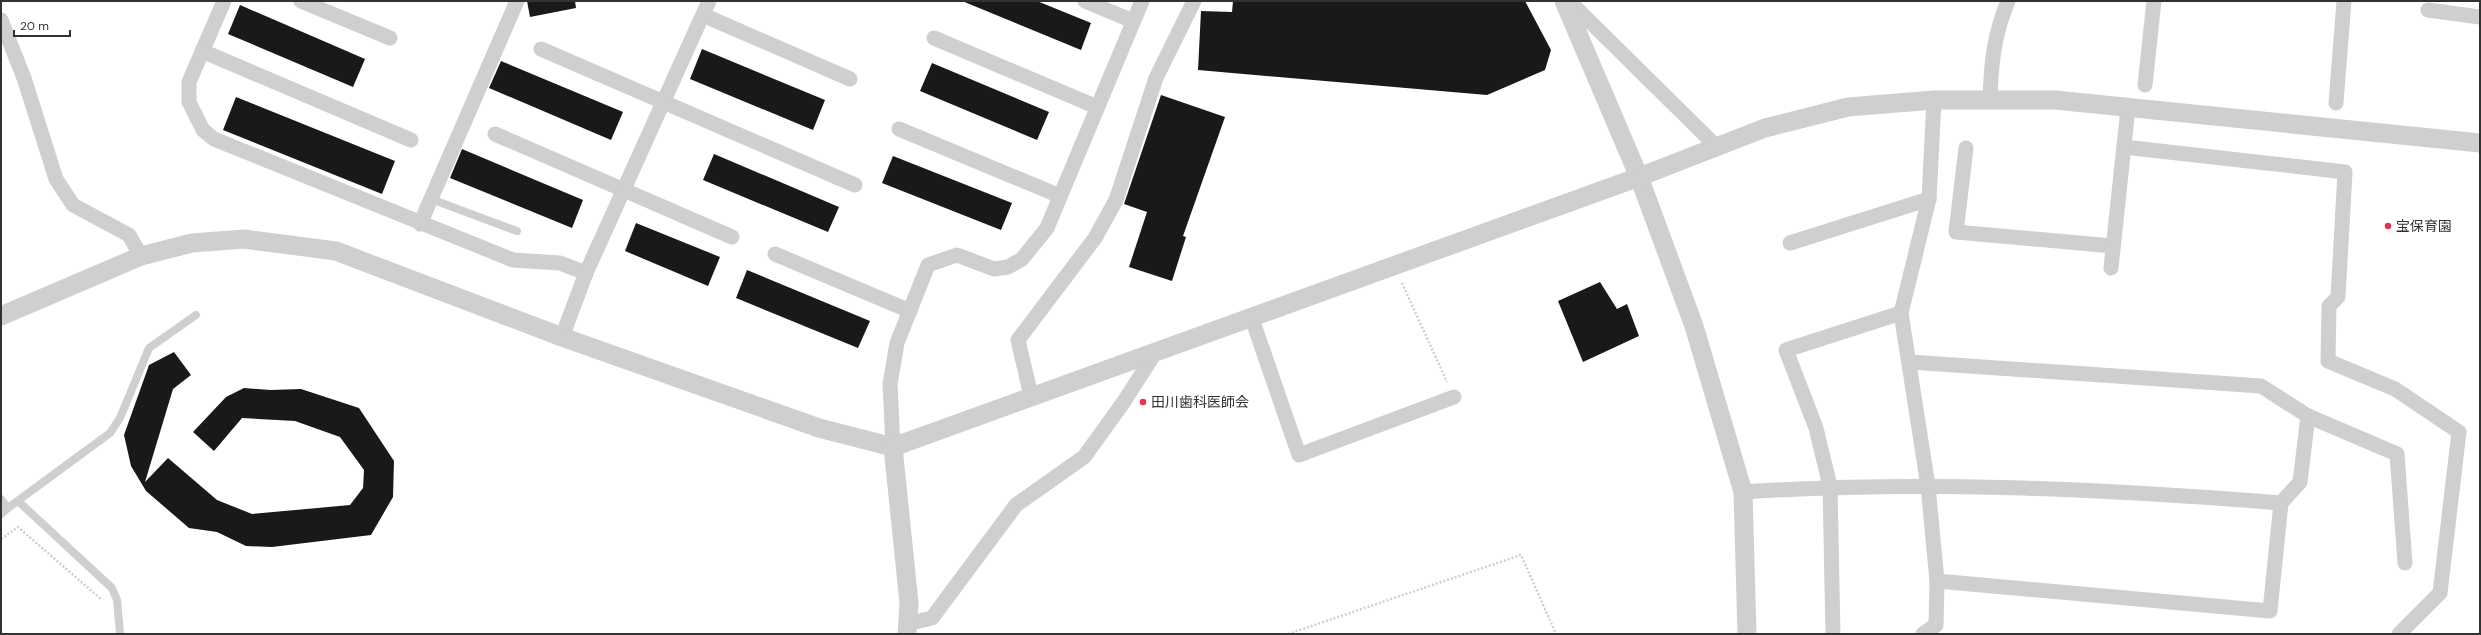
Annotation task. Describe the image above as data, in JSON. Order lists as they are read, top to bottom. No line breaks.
{"places":["宝保育園","田川歯科医師会"],"scale_bar":"20 m"}
